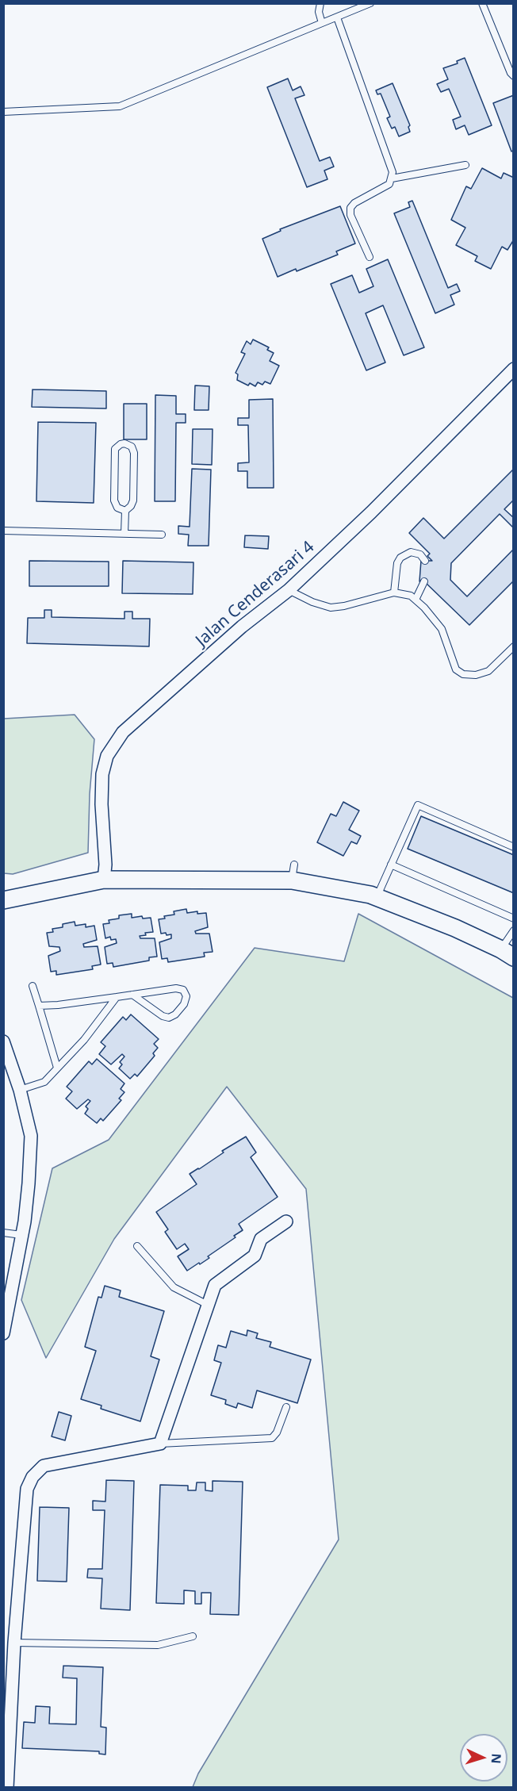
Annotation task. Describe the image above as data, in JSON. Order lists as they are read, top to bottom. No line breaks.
{"streets":{"street":["Jalan Cenderasari 4"]},"north":"right"}
